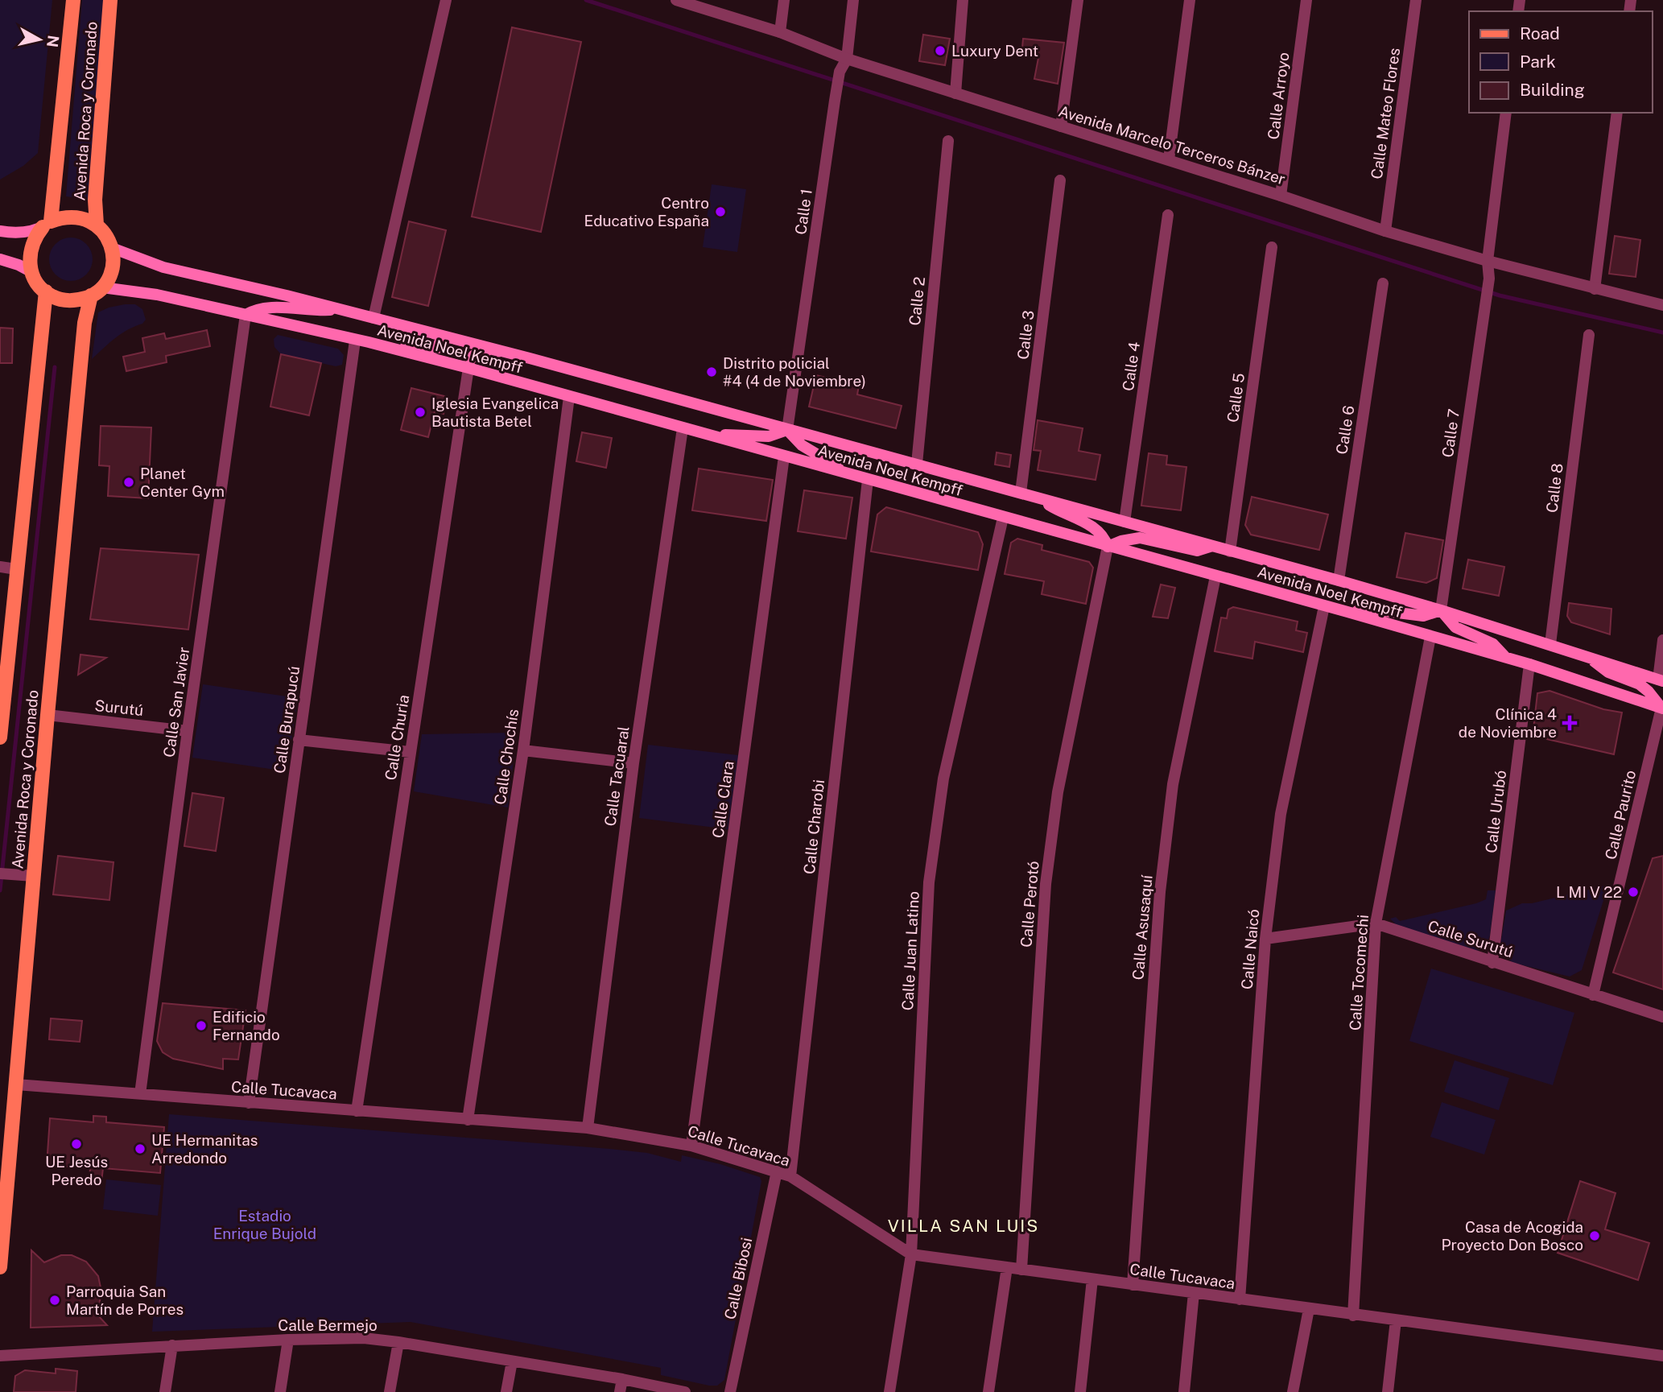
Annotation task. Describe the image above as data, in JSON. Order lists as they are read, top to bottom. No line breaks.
{"streets":{"main road":["Avenida Roca y Coronado","Avenida Noel Kempff"],"street":["Calle Arroyo","Calle Mateo Flores","Avenida Marcelo Terceros Bánzer","Calle 1","Calle 2","Calle 3","Calle 4","Calle 5","Calle 6","Calle 7","Calle 8","Calle San Javier","Surutú","Calle Burapucú","Calle Churia","Calle Chochís","Calle Tacuaral","Calle Clara","Calle Urubó","Calle Paurito","Calle Charobi","Calle Perotó","Calle Asusaquí","Calle Surutú","Calle Naicó","Calle Juan Latino","Calle Tocomechi","Calle Tucavaca","Calle Bibosi","Calle Bermejo"]},"crossings":[["Calle Arroyo","Avenida Marcelo Terceros Bánzer"],["Avenida Roca y Coronado","Avenida Noel Kempff"],["Avenida Roca y Coronado","Surutú"],["Avenida Roca y Coronado","Calle Tucavaca"],["Calle Mateo Flores","Avenida Marcelo Terceros Bánzer"],["Avenida Marcelo Terceros Bánzer","Calle 1"],["Avenida Marcelo Terceros Bánzer","Calle 7"],["Calle 1","Avenida Noel Kempff"],["Calle 2","Avenida Noel Kempff"],["Calle 3","Avenida Noel Kempff"],["Avenida Noel Kempff","Calle 4"],["Avenida Noel Kempff","Calle 5"],["Avenida Noel Kempff","Calle 6"],["Avenida Noel Kempff","Calle 7"],["Avenida Noel Kempff","Calle 8"],["Avenida Noel Kempff","Calle San Javier"],["Avenida Noel Kempff","Calle Burapucú"],["Avenida Noel Kempff","Calle Churia"],["Avenida Noel Kempff","Calle Chochís"],["Avenida Noel Kempff","Calle Tacuaral"],["Avenida Noel Kempff","Calle Clara"],["Avenida Noel Kempff","Calle Urubó"],["Avenida Noel Kempff","Calle Paurito"],["Avenida Noel Kempff","Calle Charobi"],["Avenida Noel Kempff","Calle Perotó"],["Avenida Noel Kempff","Calle Asusaquí"],["Avenida Noel Kempff","Calle Naicó"],["Avenida Noel Kempff","Calle Juan Latino"],["Avenida Noel Kempff","Calle Tocomechi"],["Calle San Javier","Surutú"],["Calle San Javier","Calle Tucavaca"],["Calle Burapucú","Calle Tucavaca"],["Calle Churia","Calle Tucavaca"],["Calle Chochís","Calle Tucavaca"],["Calle Tacuaral","Calle Tucavaca"],["Calle Clara","Calle Tucavaca"],["Calle Urubó","Calle Surutú"],["Calle Paurito","Calle Surutú"],["Calle Charobi","Calle Tucavaca"],["Calle Perotó","Calle Tucavaca"],["Calle Asusaquí","Calle Tucavaca"],["Calle Surutú","Calle Naicó"],["Calle Surutú","Calle Tocomechi"],["Calle Naicó","Calle Tucavaca"],["Calle Juan Latino","Calle Tucavaca"],["Calle Tocomechi","Calle Tucavaca"],["Calle Tucavaca","Calle Bibosi"]],"districts":["VILLA SAN LUIS"],"parks":["Estadio Enrique Bujold"],"places":{"other":["Luxury Dent","Centro Educativo España","Distrito policial #4 (4 de Noviembre)","Iglesia Evangelica Bautista Betel","Planet Center Gym","L MI V 22","Edificio Fernando","UE Jesús Peredo","UE Hermanitas Arredondo","Casa de Acogida Proyecto Don Bosco","Parroquia San Martín de Porres"],"health":["Clínica 4 de Noviembre"]},"legend":["Road","Park","Building"],"north":"right"}
